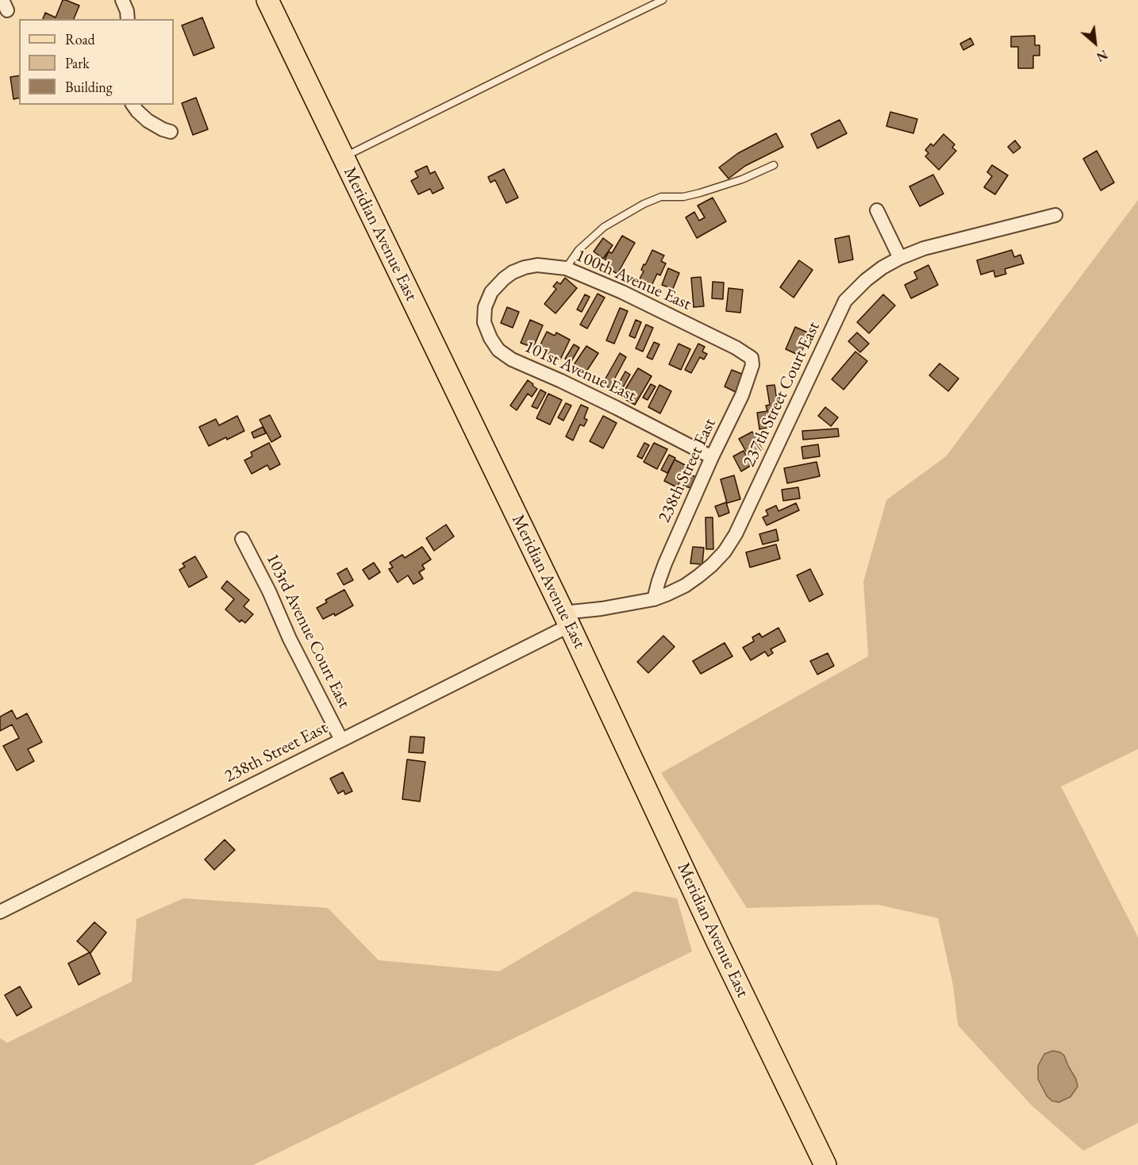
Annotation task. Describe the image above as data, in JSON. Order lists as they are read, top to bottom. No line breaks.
{"streets":{"main road":["Meridian Avenue East"],"street":["100th Avenue East","101st Avenue East","237th Street Court East","238th Street East","103rd Avenue Court East"]},"crossings":[["Meridian Avenue East","237th Street Court East"],["Meridian Avenue East","238th Street East"],["100th Avenue East","101st Avenue East"],["100th Avenue East","238th Street East"],["101st Avenue East","238th Street East"],["237th Street Court East","238th Street East"],["238th Street East","103rd Avenue Court East"]],"legend":["Road","Park","Building"],"north":"bottom right"}
